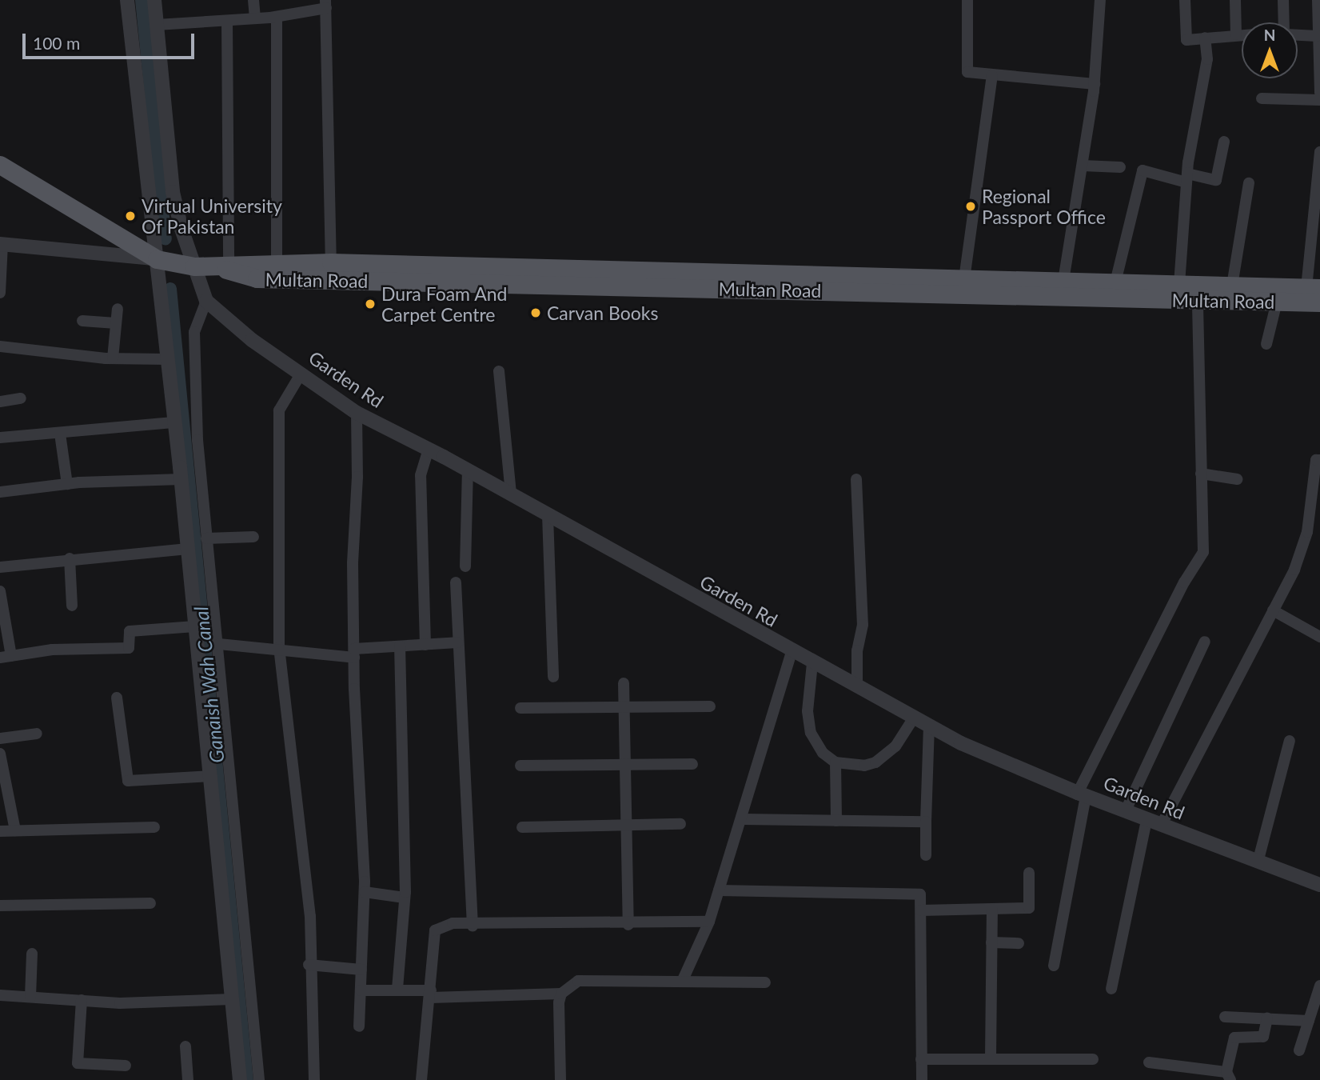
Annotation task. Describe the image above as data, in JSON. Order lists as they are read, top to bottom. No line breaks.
{"streets":{"main road":["Multan Road"],"street":["Garden Rd"]},"water":["Ganaish Wah Canal"],"places":["Regional Passport Office","Virtual University Of Pakistan","Dura Foam And Carpet Centre","Carvan Books"],"scale_bar":"100 m","north":"top"}
